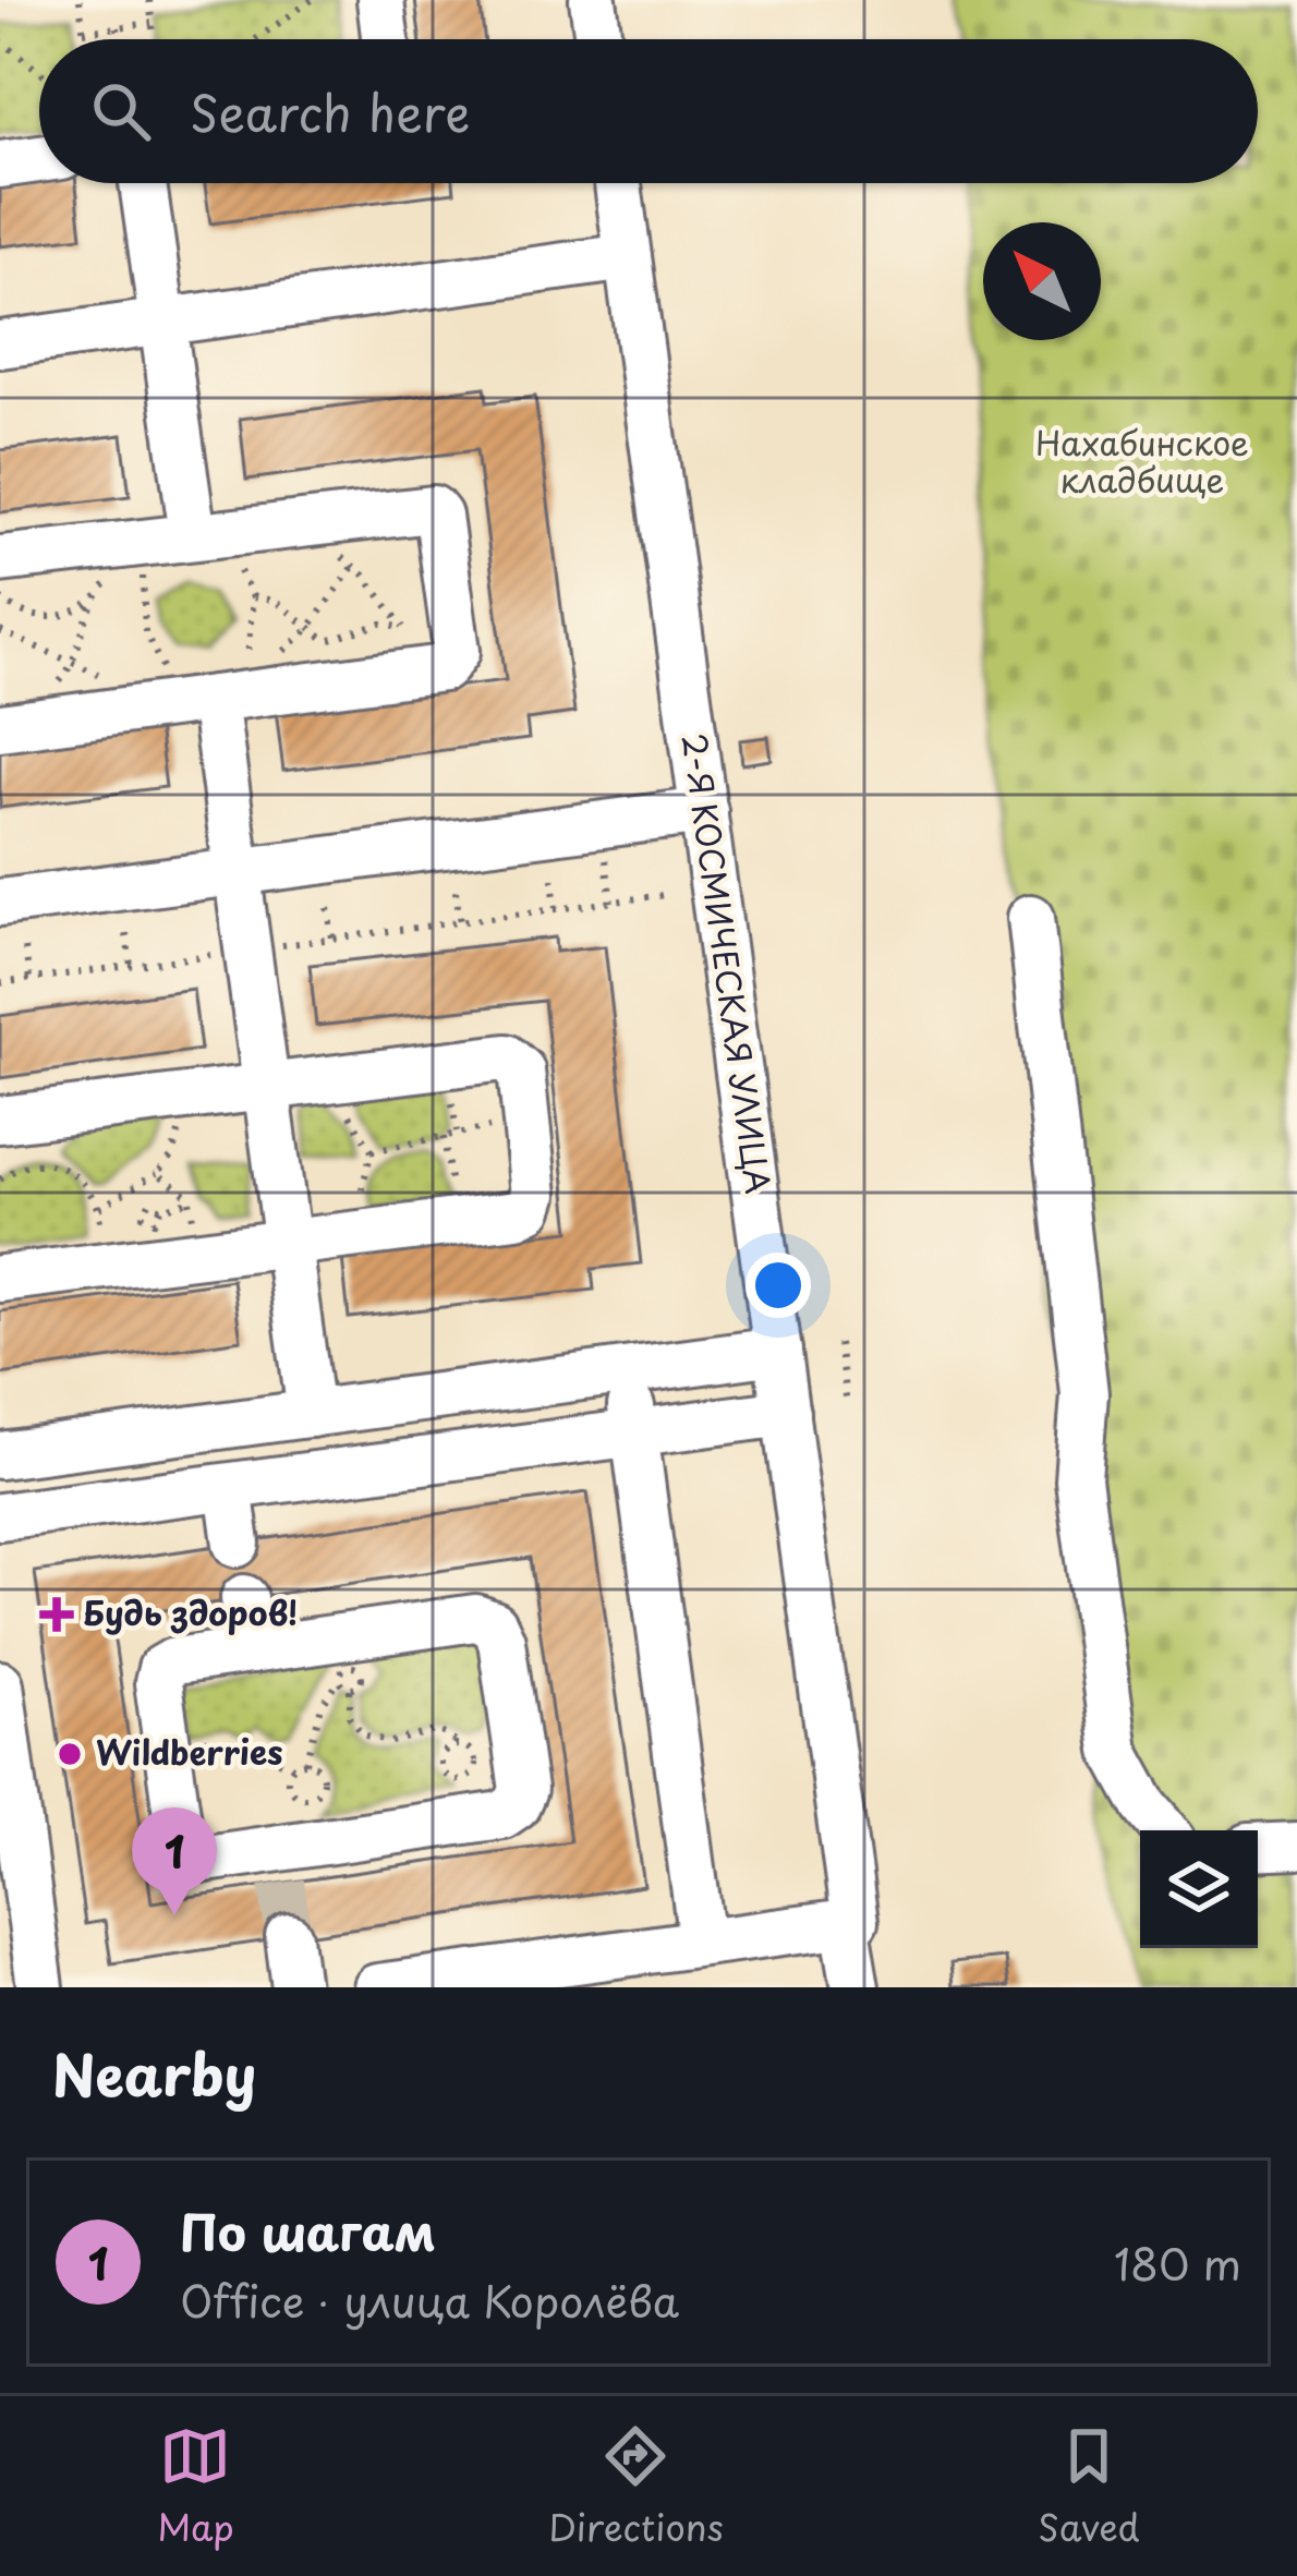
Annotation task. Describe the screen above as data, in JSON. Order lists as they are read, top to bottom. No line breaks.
{"streets":{"street":["2-Я КОСМИЧЕСКАЯ УЛИЦА"]},"parks":["Нахабинское кладбище"],"places":{"health":["Будь здоров!"],"other":["Wildberries"]},"north":"top left","page":{"search":"Search here","pins":"1","heading":"Nearby","list":[{"mark":"1","name":"По шагам","note":"Office · улица Королёва","value":"180 m"}],"nav":["Map","Directions","Saved"]}}
